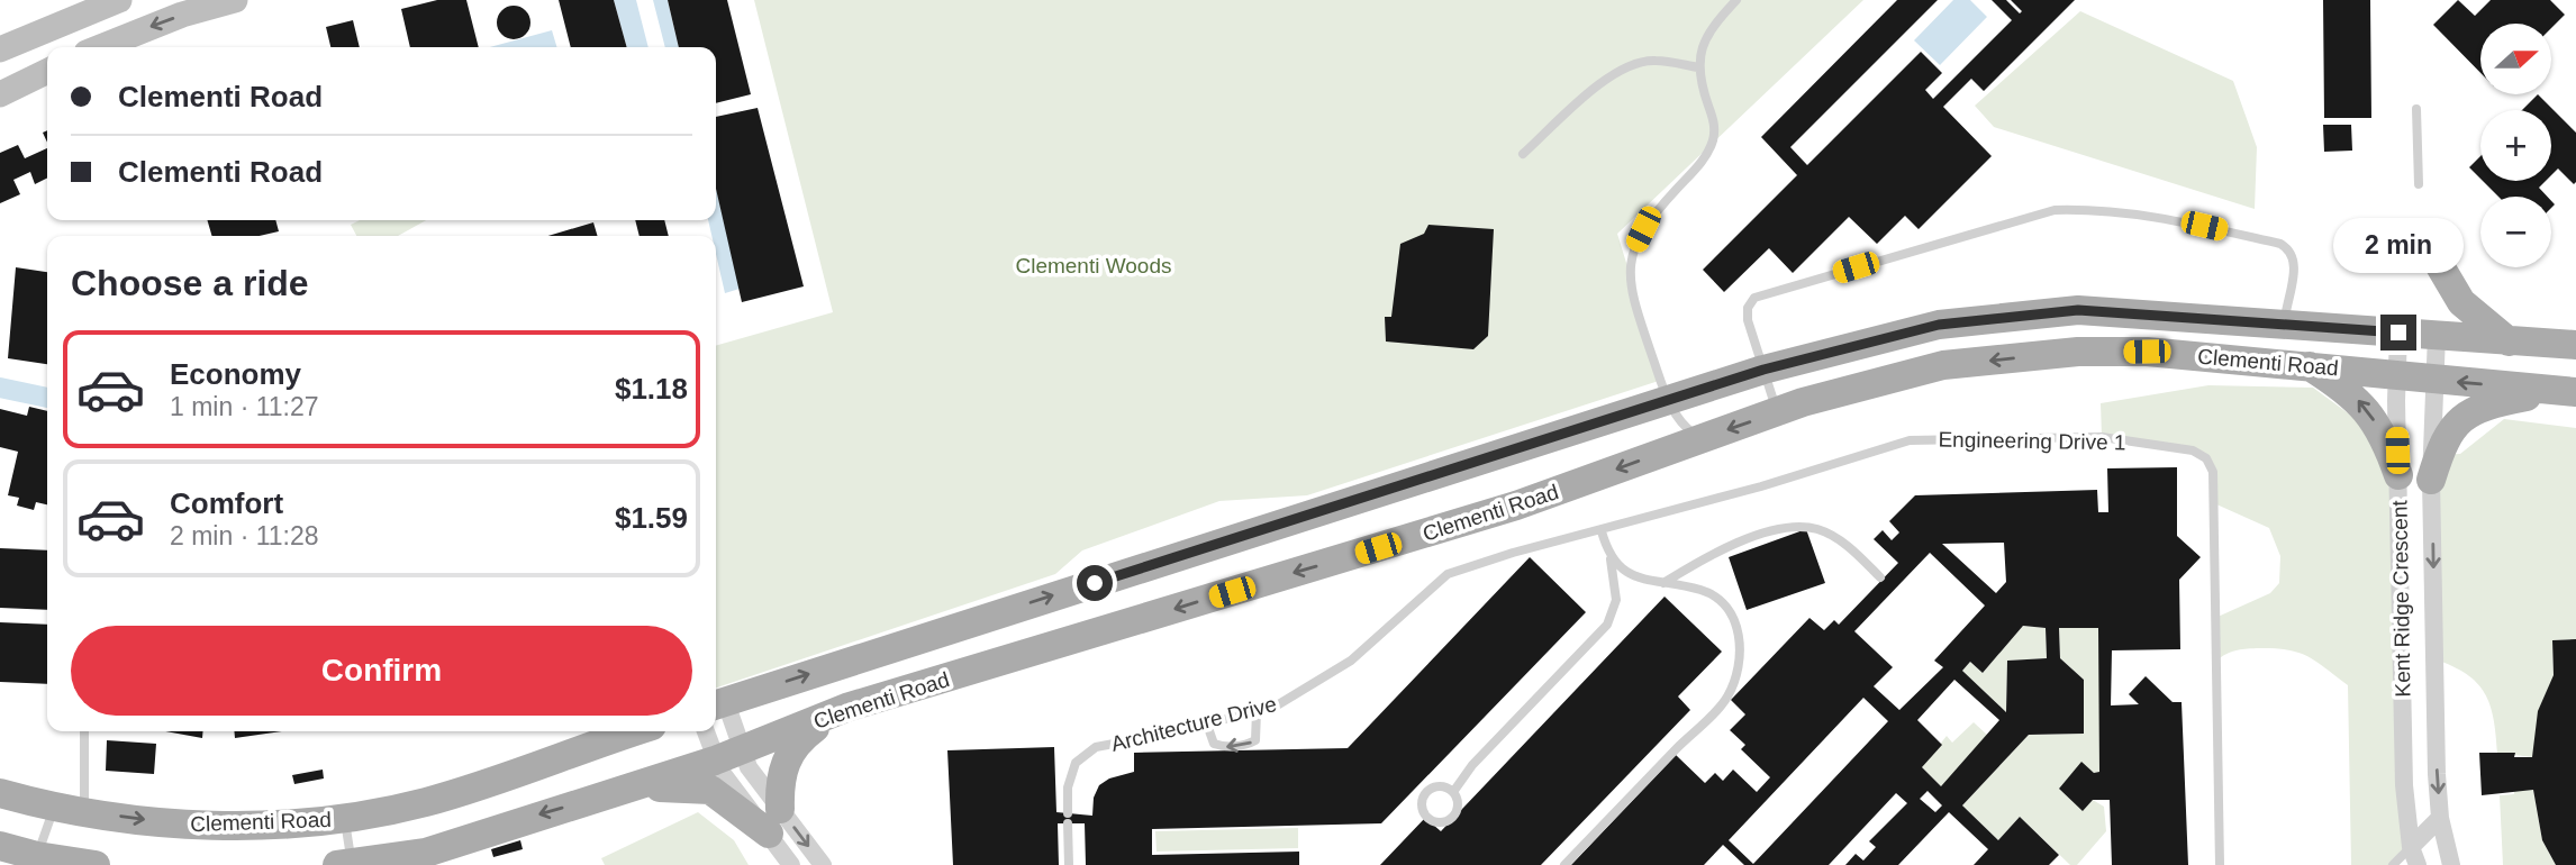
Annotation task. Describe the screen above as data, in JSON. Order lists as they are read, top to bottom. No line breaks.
{"streets":{"main road":["Clementi Road"],"street":["Kent Ridge Crescent"],"lane":["Engineering Drive 1","Architecture Drive"]},"crossings":[["Clementi Road","Kent Ridge Crescent"],["Engineering Drive 1","Architecture Drive"]],"parks":["Clementi Woods"],"north":"right","page":{"map_buttons":["+","−"],"banner":["Clementi Road","Clementi Road"],"bubble":"2 min","heading":"Choose a ride","list":[{"name":"Economy","note":"1 min · 11:27","value":"$1.18"},{"name":"Comfort","note":"2 min · 11:28","value":"$1.59"}],"buttons":"Confirm"}}
